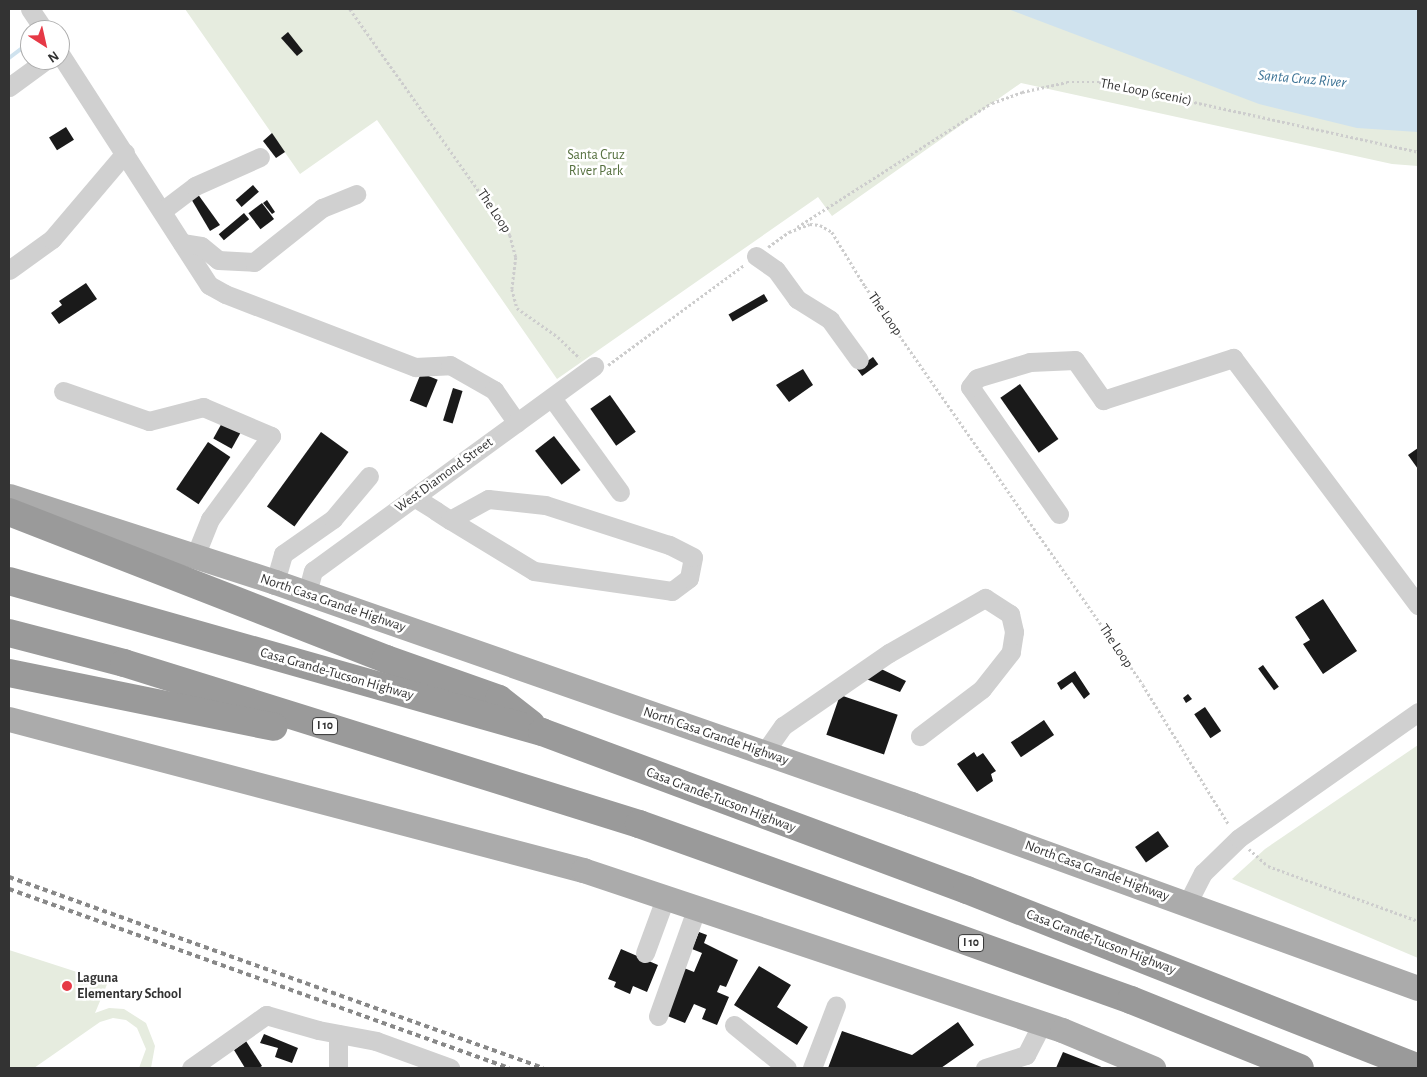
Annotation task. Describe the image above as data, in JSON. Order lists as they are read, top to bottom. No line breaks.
{"streets":{"highway":["Casa Grande-Tucson Highway","I 10"],"main road":["North Casa Grande Highway"],"street":["West Diamond Street"],"path":["The Loop (scenic)","The Loop"]},"crossings":[["The Loop (scenic)","The Loop"],["The Loop","West Diamond Street"],["West Diamond Street","North Casa Grande Highway"]],"water":["Santa Cruz River"],"parks":["Santa Cruz River Park"],"places":["Laguna Elementary School"],"north":"bottom right"}
